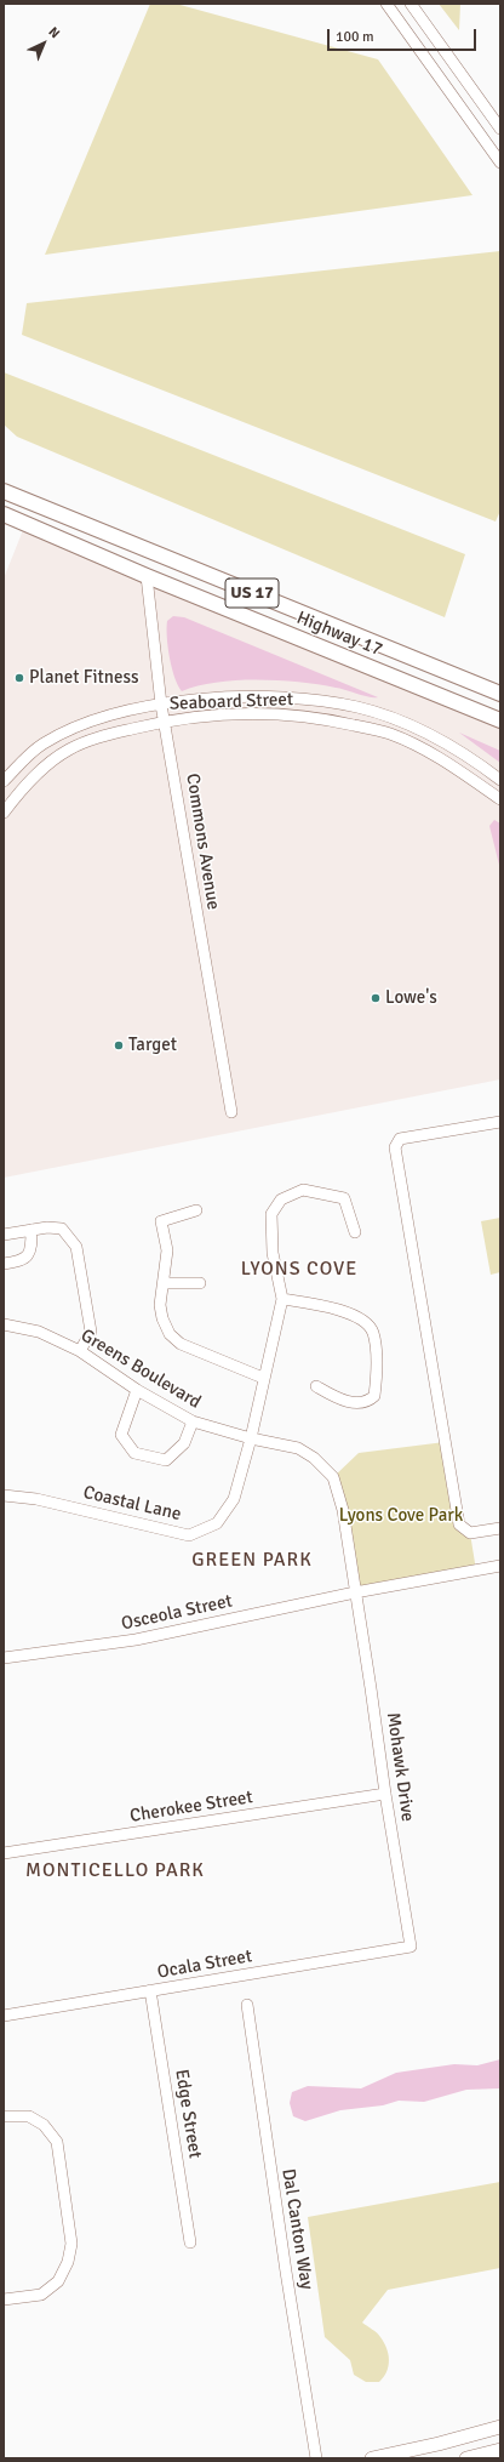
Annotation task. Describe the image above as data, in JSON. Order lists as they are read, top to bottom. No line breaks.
{"streets":{"highway":["US 17","Highway 17"],"street":["Seaboard Street","Commons Avenue","Greens Boulevard","Coastal Lane","Osceola Street","Mohawk Drive","Cherokee Street","Ocala Street","Edge Street","Dal Canton Way"]},"crossings":[["Highway 17","Commons Avenue"],["Seaboard Street","Commons Avenue"],["Greens Boulevard","Coastal Lane"],["Greens Boulevard","Osceola Street"],["Greens Boulevard","Mohawk Drive"],["Osceola Street","Mohawk Drive"],["Mohawk Drive","Cherokee Street"],["Mohawk Drive","Ocala Street"],["Ocala Street","Edge Street"]],"districts":["LYONS COVE","GREEN PARK","MONTICELLO PARK"],"parks":["Lyons Cove Park"],"places":["Planet Fitness","Lowe's","Target"],"scale_bar":"100 m","north":"top right"}
